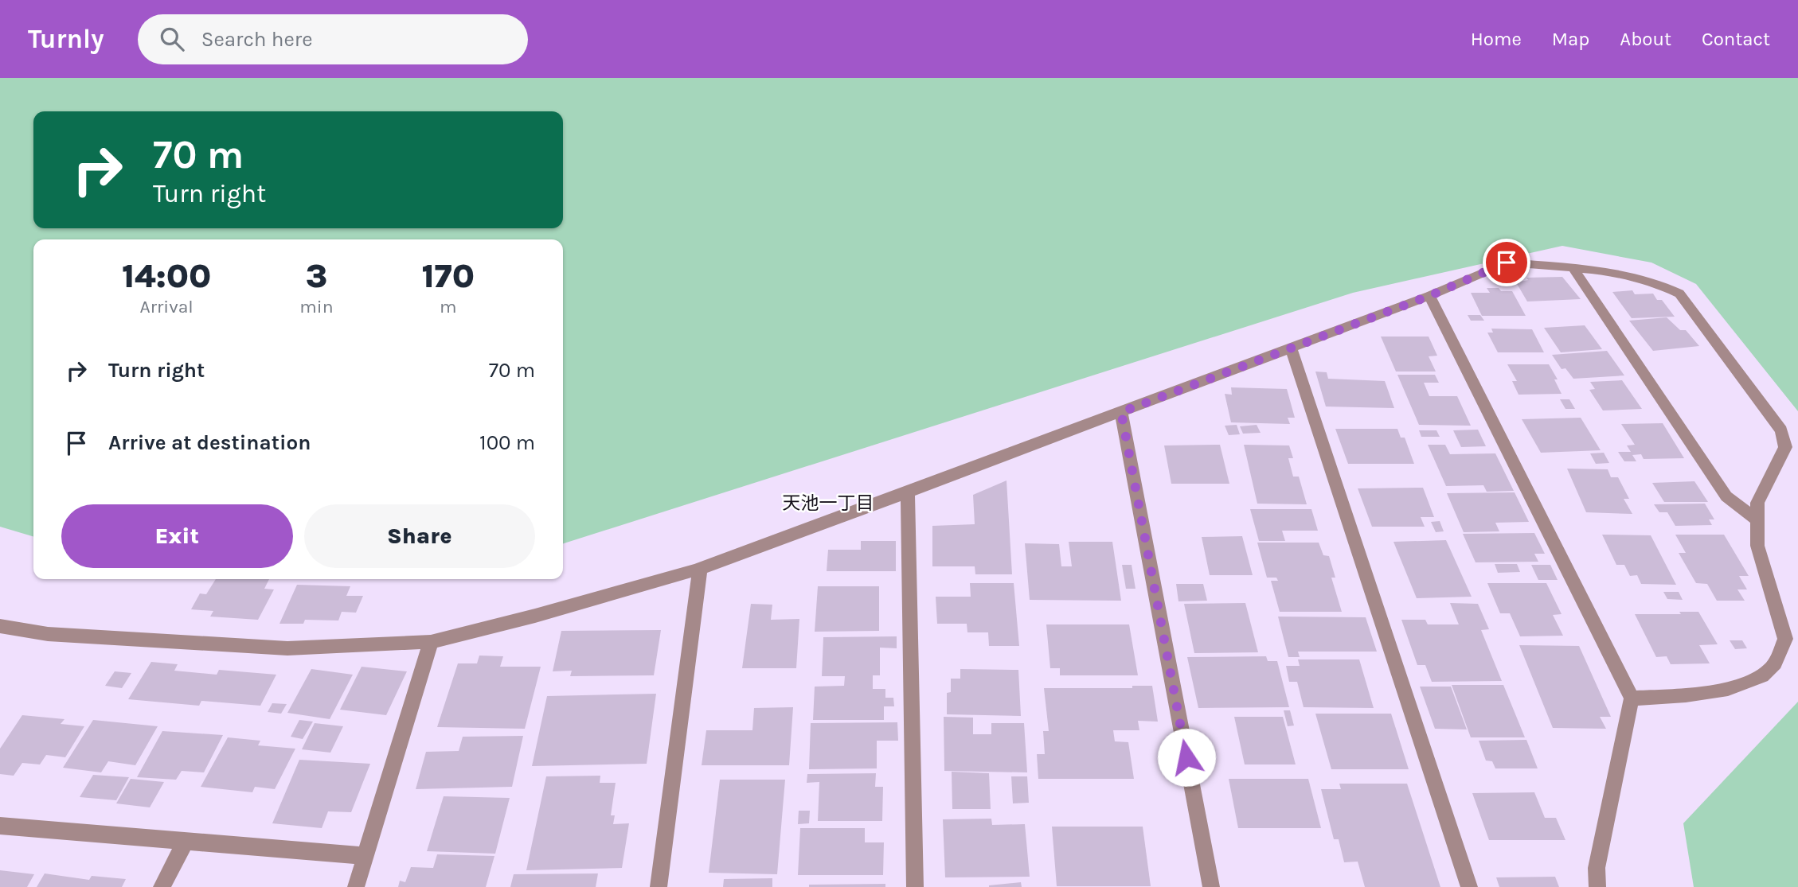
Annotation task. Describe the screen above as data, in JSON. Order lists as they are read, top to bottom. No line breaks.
{"districts":["天池一丁目"],"page":{"header":"Turnly","search":"Search here","nav":["Home","Map","About","Contact"],"turn":["70 m","Turn right"],"eta":["14:00","Arrival","3","min","170","m"],"list":[{"name":"Turn right","value":"70 m"},{"name":"Arrive at destination","value":"100 m"}],"buttons":["Exit","Share"]}}
